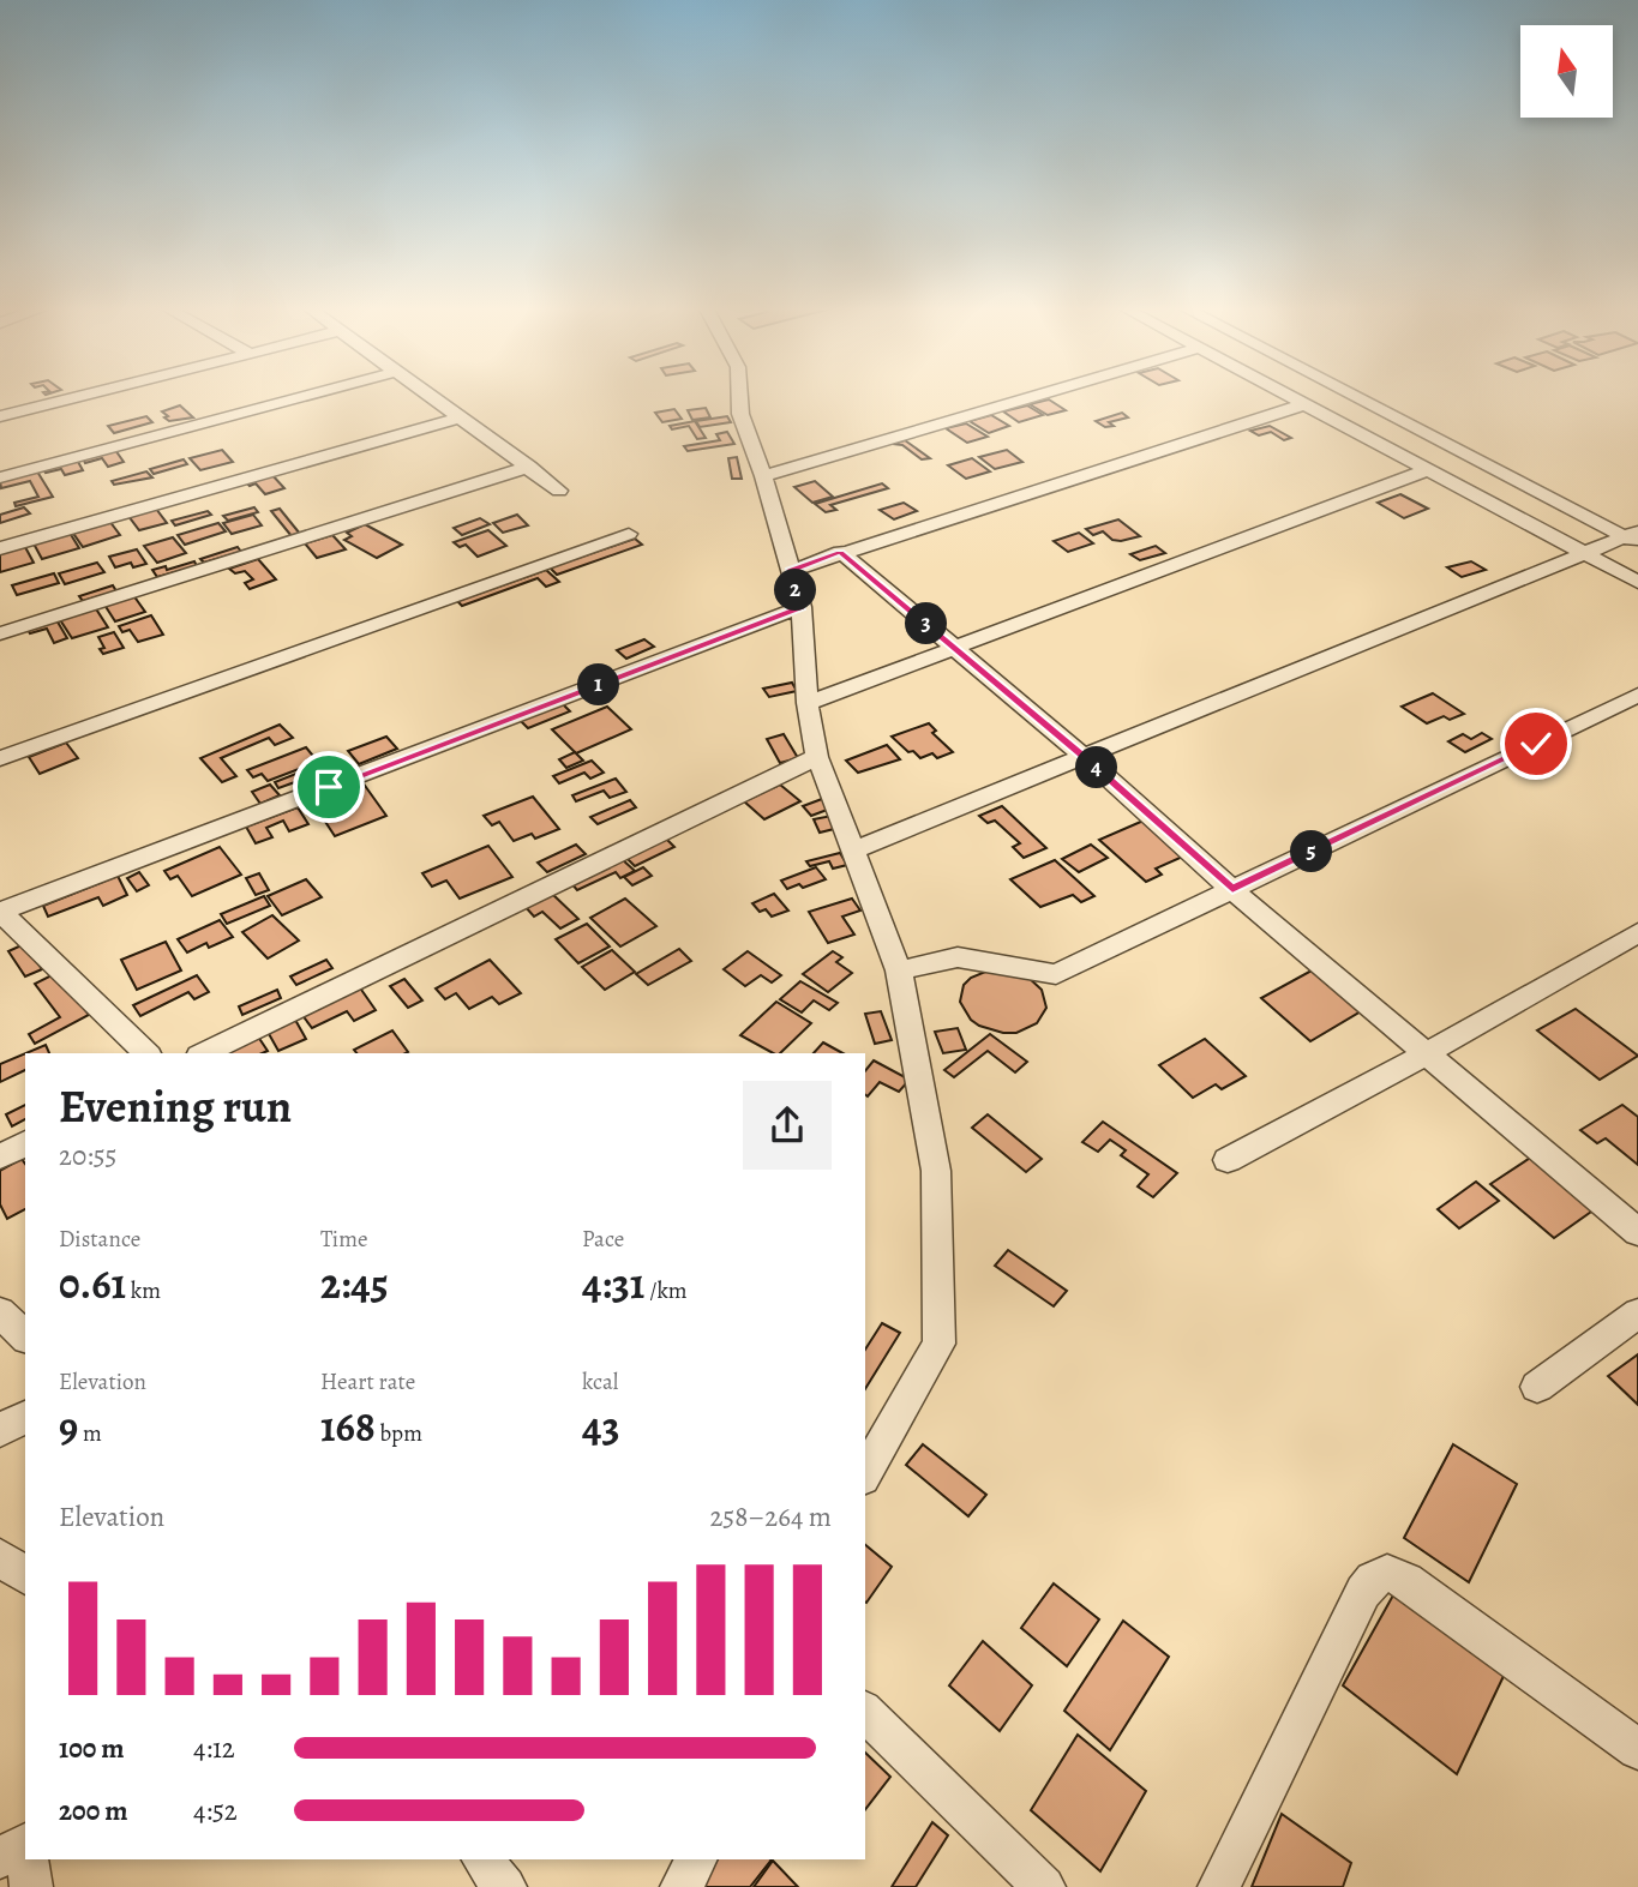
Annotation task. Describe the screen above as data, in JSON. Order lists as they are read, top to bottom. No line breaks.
{"north":"top","page":{"pins":["2","3","1","4","5"],"heading":["Evening run","20:55"],"stats":[["Distance","0.61 km"],["Time","2:45"],["Pace","4:31 /km"],["Elevation","9 m"],["Heart rate","168 bpm"],["kcal","43"]],"chart":["Elevation","258–264 m"],"list":[{"name":"100 m","note":"4:12"},{"name":"200 m","note":"4:52"}]}}
